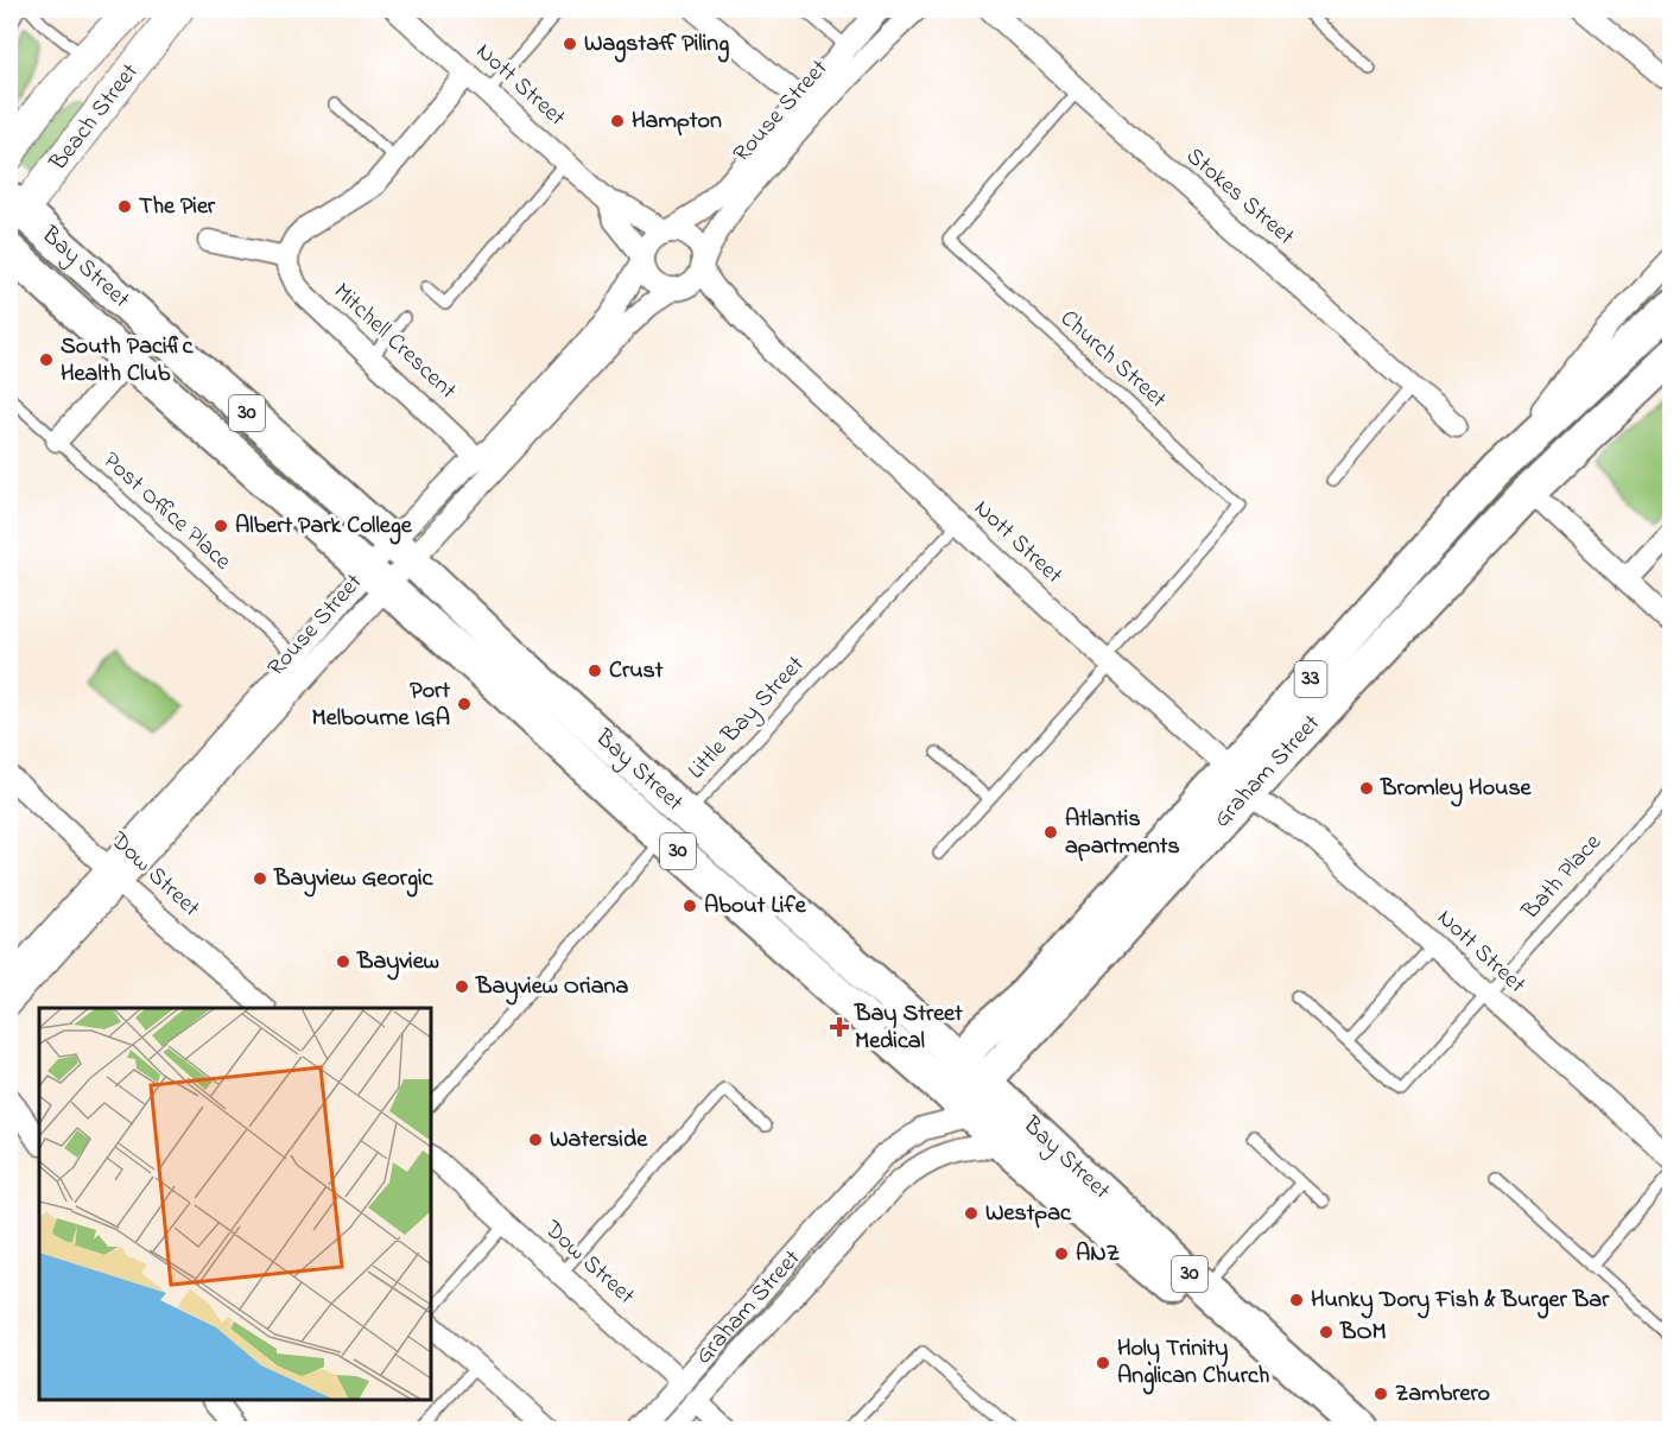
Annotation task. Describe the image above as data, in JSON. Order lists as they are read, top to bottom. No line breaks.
{"streets":{"main road":["Bay Street","30","33","Graham Street"],"street":["Nott Street","Rouse Street","Beach Street","Stokes Street","Mitchell Crescent","Dow Street"],"lane":["Church Street","Post Office Place","Little Bay Street","Bath Place"]},"crossings":[["Nott Street","Rouse Street"],["Nott Street","Church Street"],["Nott Street","Little Bay Street"],["Nott Street","Graham Street"],["Nott Street","Bath Place"],["Rouse Street","Bay Street"],["Rouse Street","Mitchell Crescent"],["Rouse Street","Post Office Place"],["Rouse Street","Dow Street"],["Beach Street","Bay Street"],["Stokes Street","Church Street"],["Bay Street","Little Bay Street"],["Bay Street","Graham Street"],["Graham Street","Dow Street"]],"places":{"other":["Wagstaff Piling","Hampton","The Pier","South Pacific Health Club","Albert Park College","Crust","Port Melbourne IGA","Bromley House","Atlantis apartments","Bayview Georgic","About Life","Bayview","Bayview Oriana","Waterside","Westpac","ANZ","Hunky Dory Fish & Burger Bar","BOM","Holy Trinity Anglican Church","Zambrero"],"health":["Bay Street Medical"]}}
